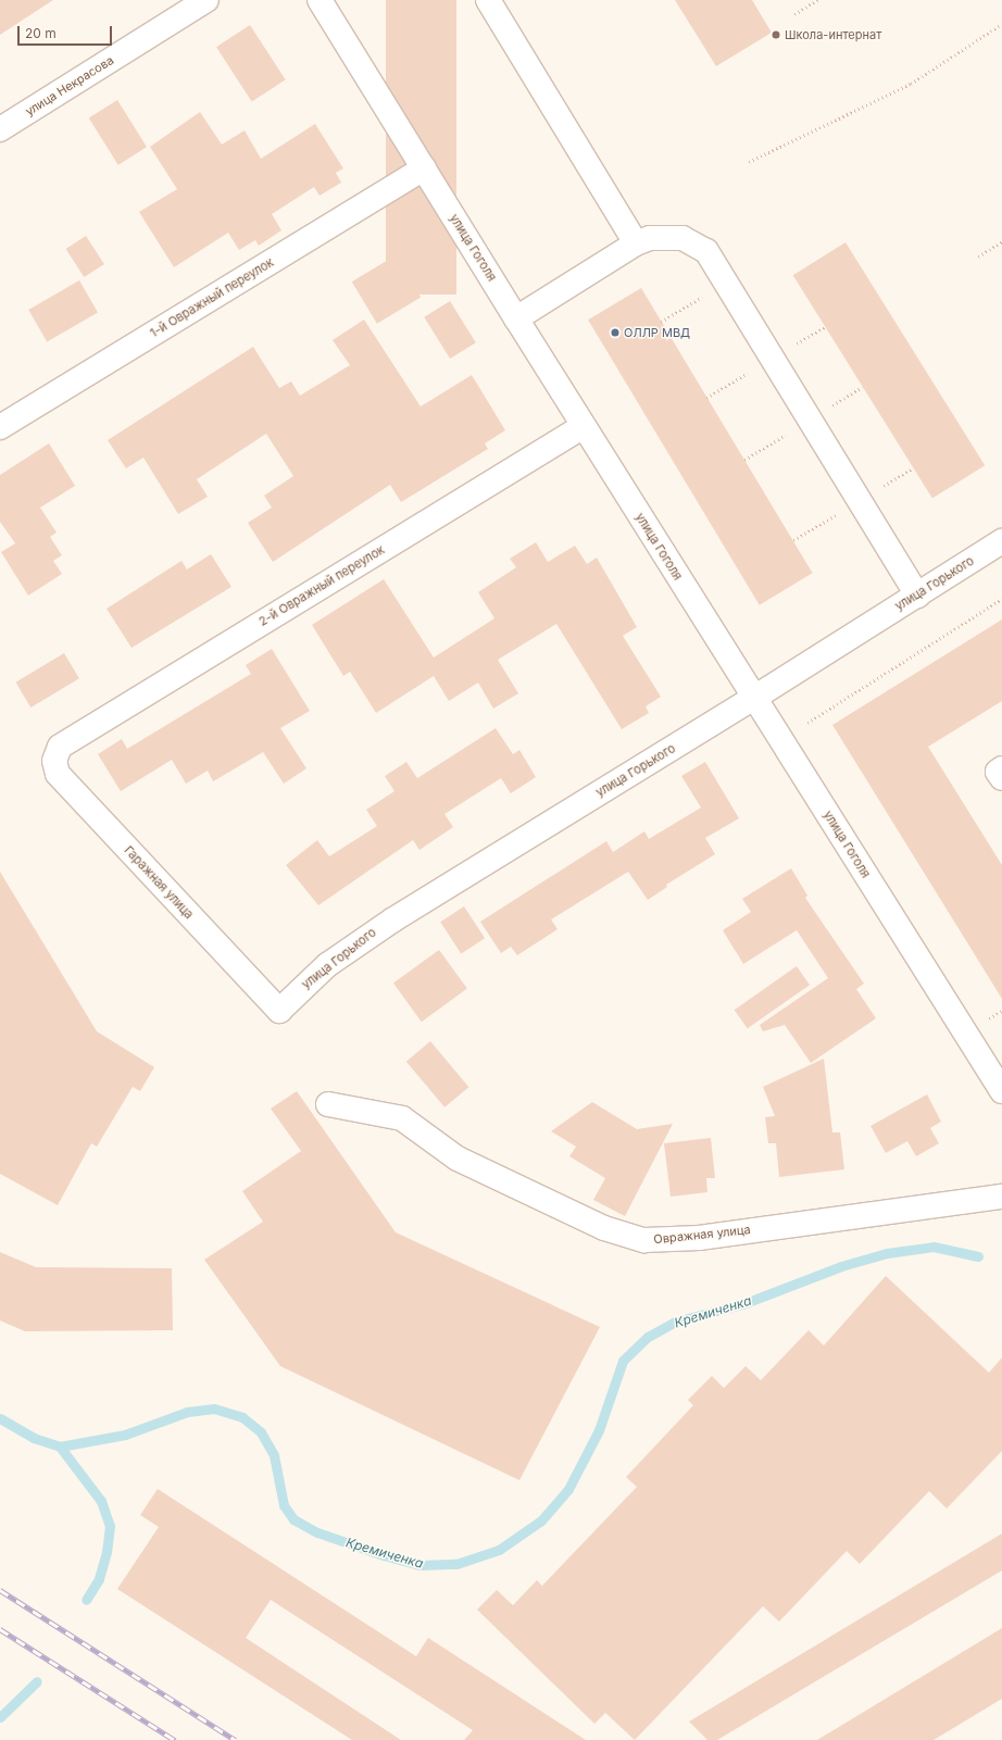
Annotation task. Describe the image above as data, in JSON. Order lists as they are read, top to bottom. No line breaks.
{"streets":{"street":["улица Некрасова","улица Гоголя","1-й Овражный переулок","улица Горького","2-й Овражный переулок","Гаражная улица","Овражная улица"]},"crossings":[["улица Гоголя","1-й Овражный переулок"],["улица Гоголя","улица Горького"],["улица Гоголя","2-й Овражный переулок"],["улица Горького","Гаражная улица"],["2-й Овражный переулок","Гаражная улица"]],"water":["Кремиченка"],"places":["Школа-интернат","ОЛЛР МВД"],"scale_bar":"20 m"}
